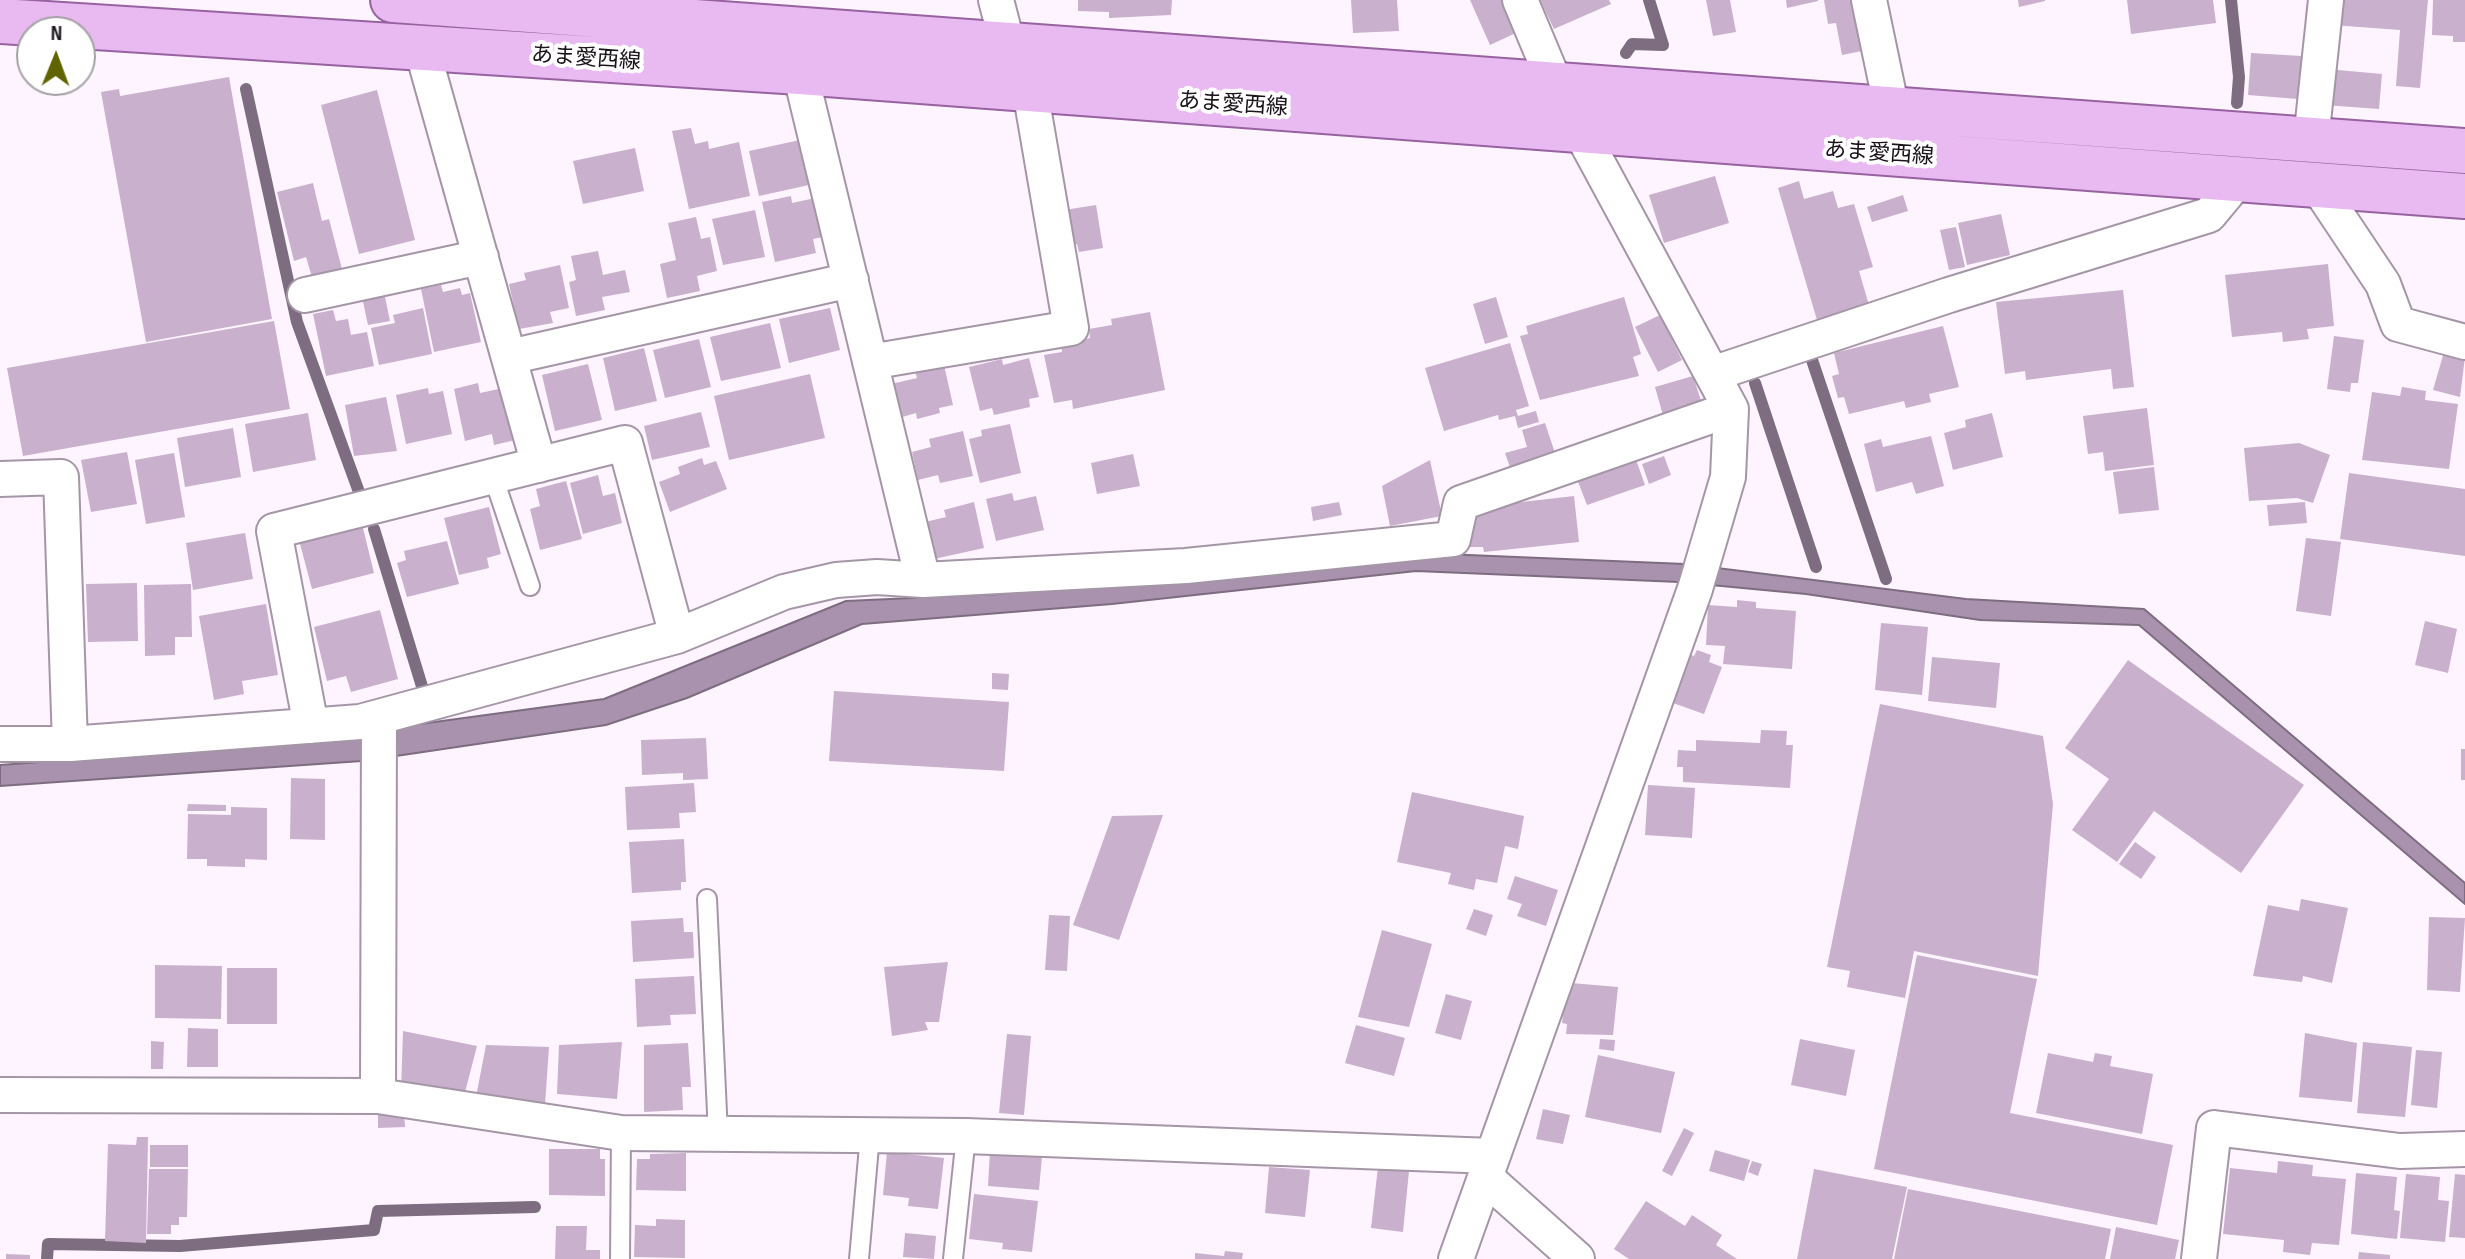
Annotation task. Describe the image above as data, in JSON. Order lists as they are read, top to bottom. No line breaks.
{"streets":{"main road":["あま愛西線"]},"north":"top"}
